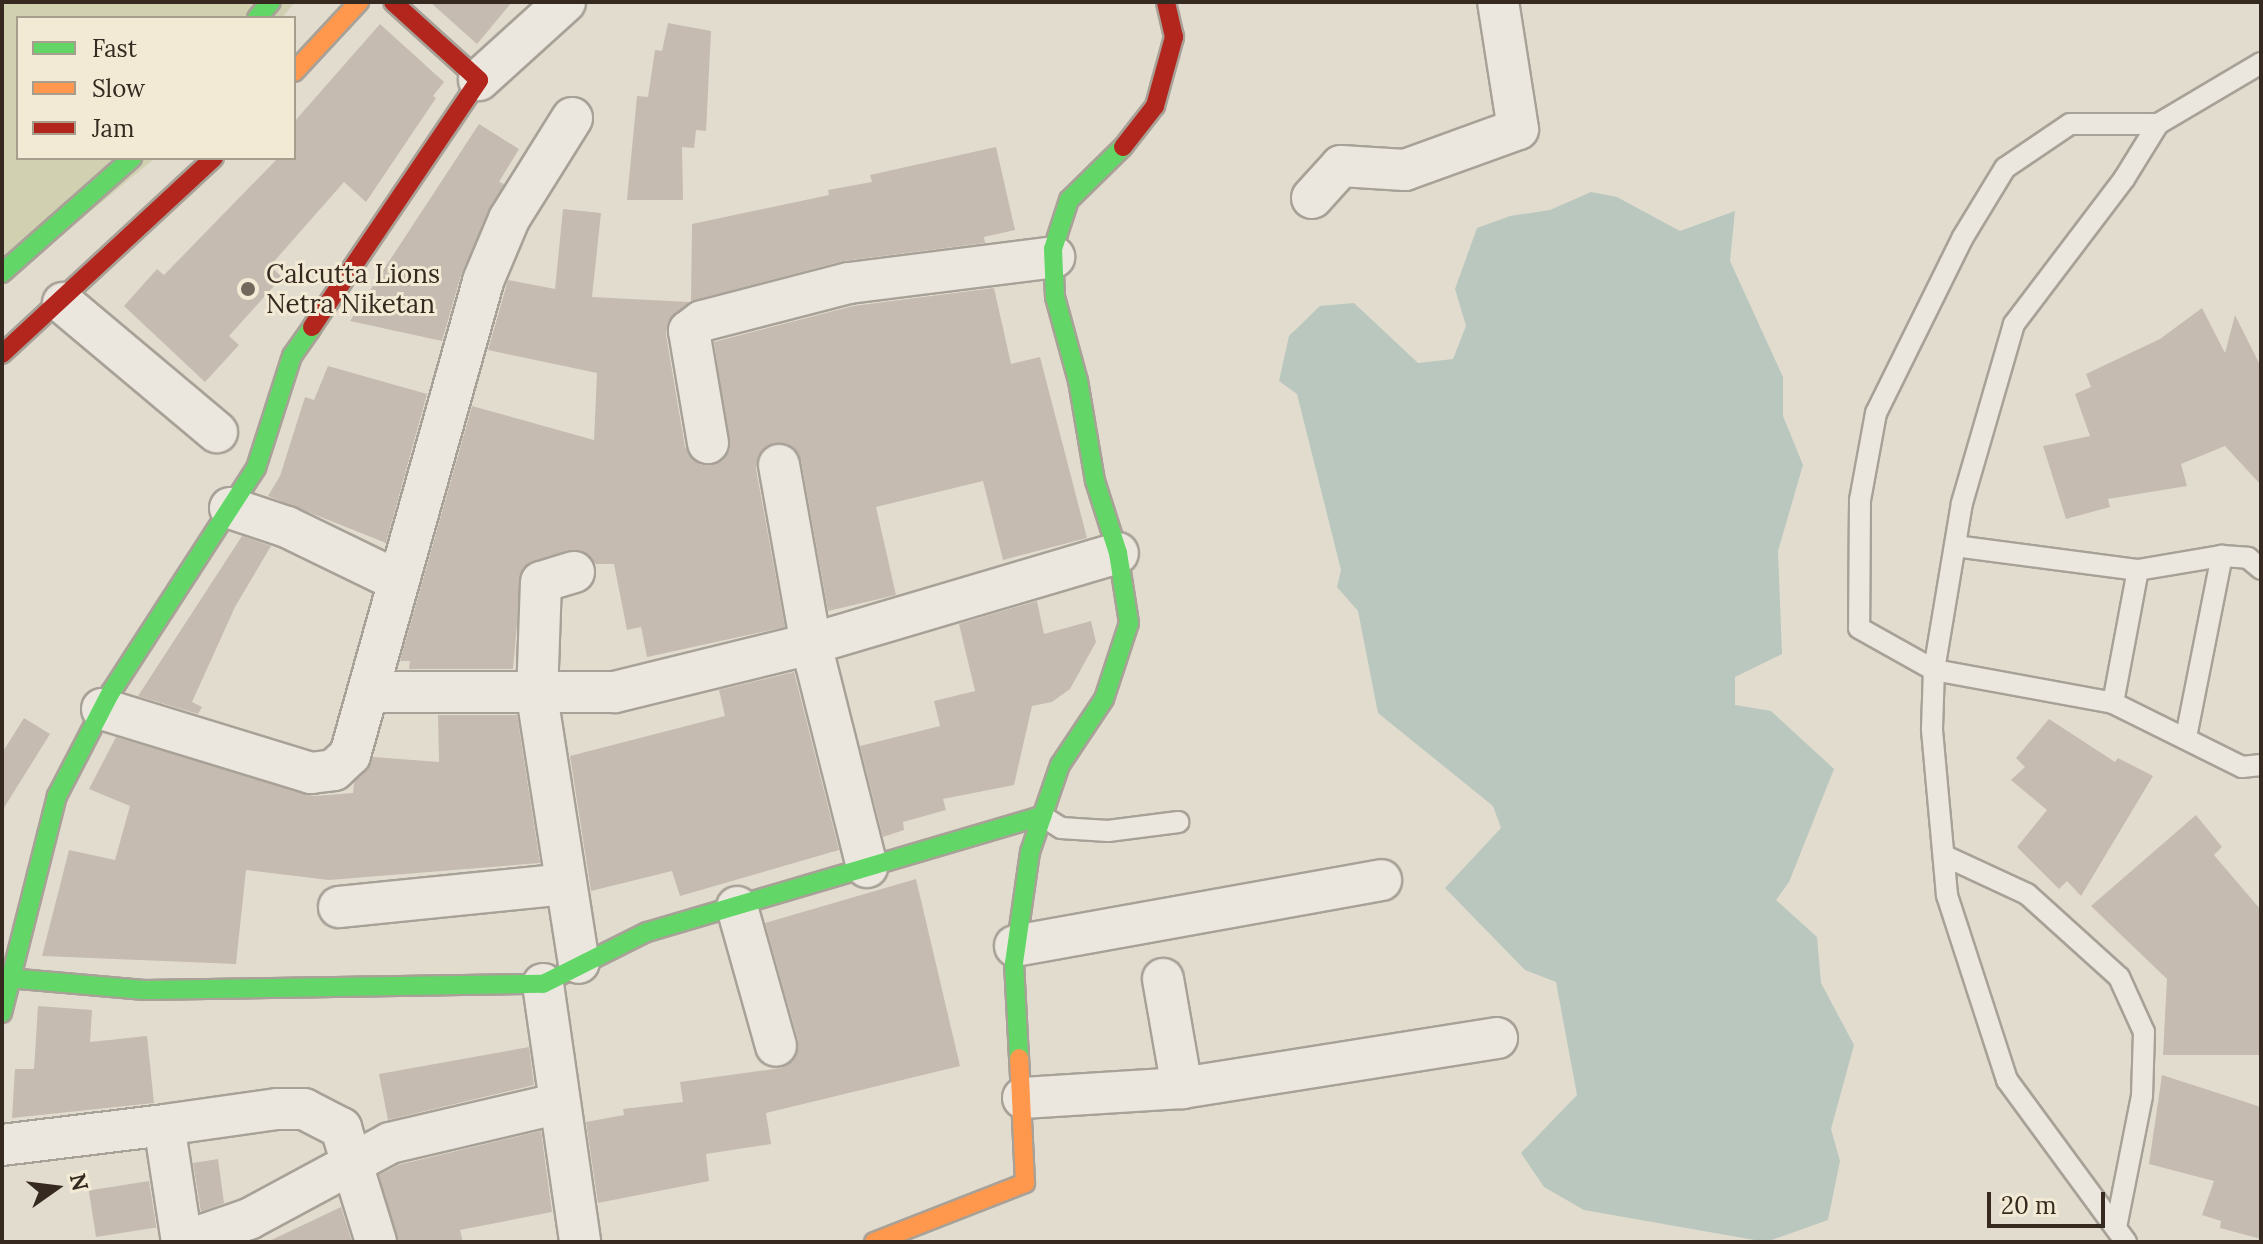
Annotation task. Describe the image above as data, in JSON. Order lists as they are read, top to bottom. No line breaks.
{"places":["Calcutta Lions Netra Niketan"],"legend":["Fast","Slow","Jam"],"scale_bar":"20 m","north":"right"}
